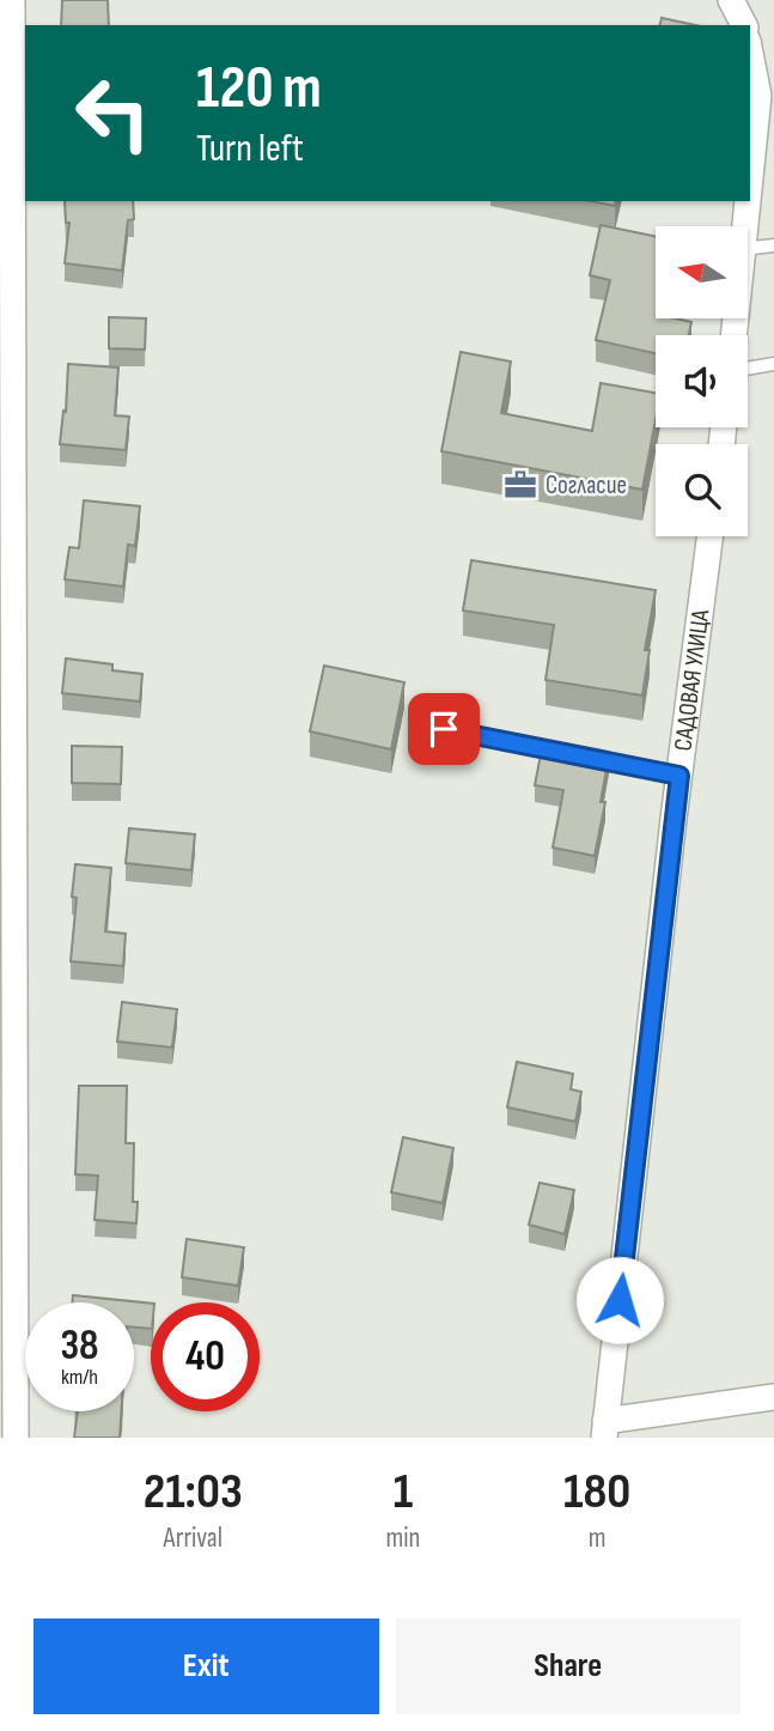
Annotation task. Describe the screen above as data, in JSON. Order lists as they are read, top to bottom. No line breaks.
{"streets":{"street":["САДОВАЯ УЛИЦА"]},"places":{"office":["Согласие"]},"north":"left","page":{"turn":["120 m","Turn left"],"speed":"38 km/h","limit":"40","eta":["21:03","Arrival","1","min","180","m"],"buttons":["Exit","Share"]}}
